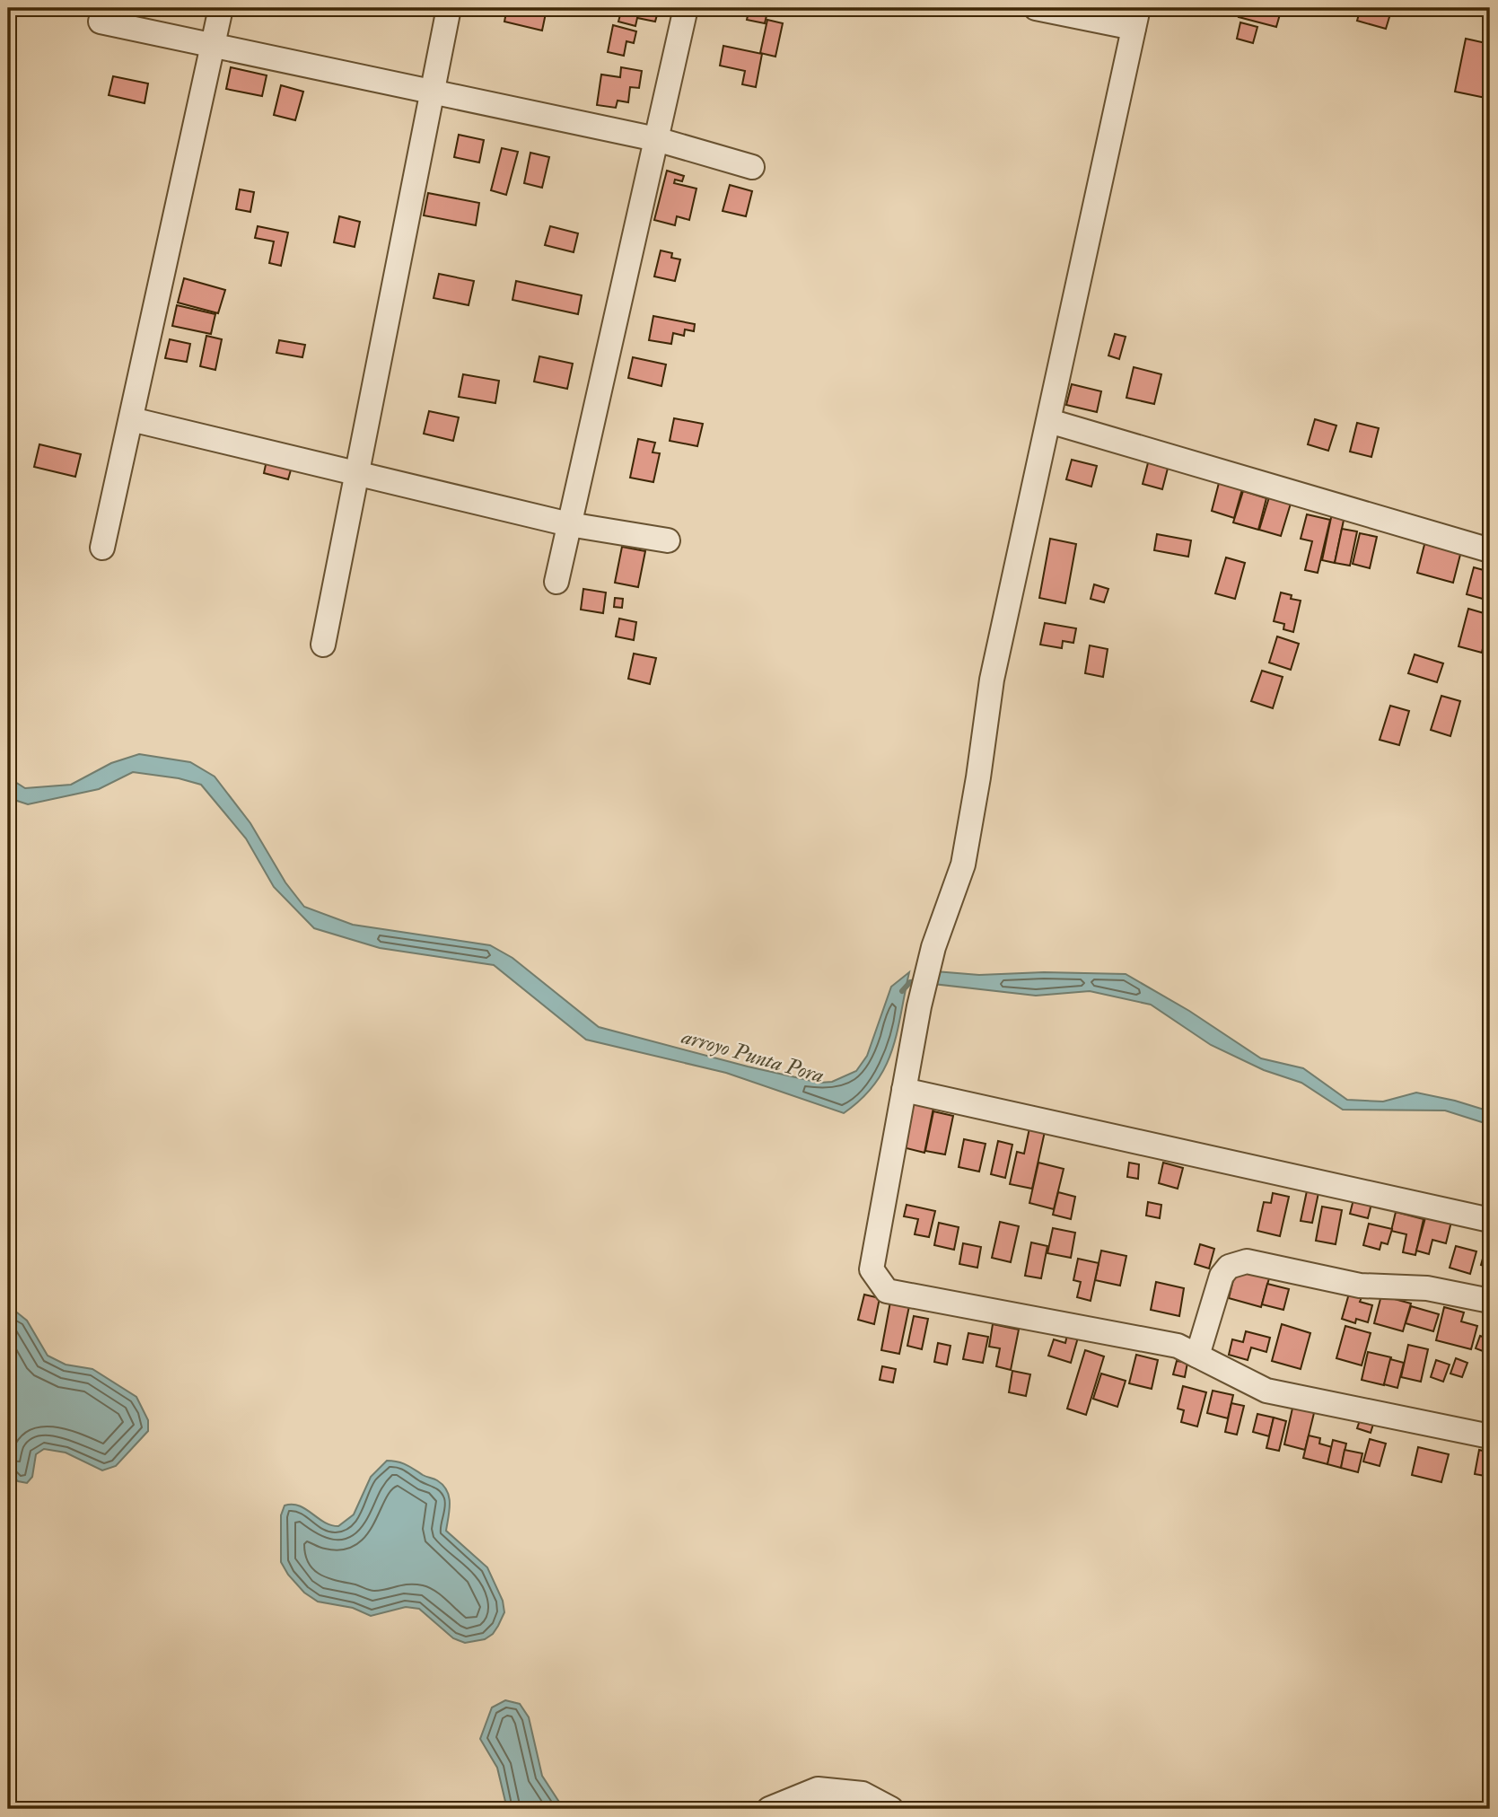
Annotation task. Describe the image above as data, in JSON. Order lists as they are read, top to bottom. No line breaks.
{"water":["arroyo Punta Pora"]}
